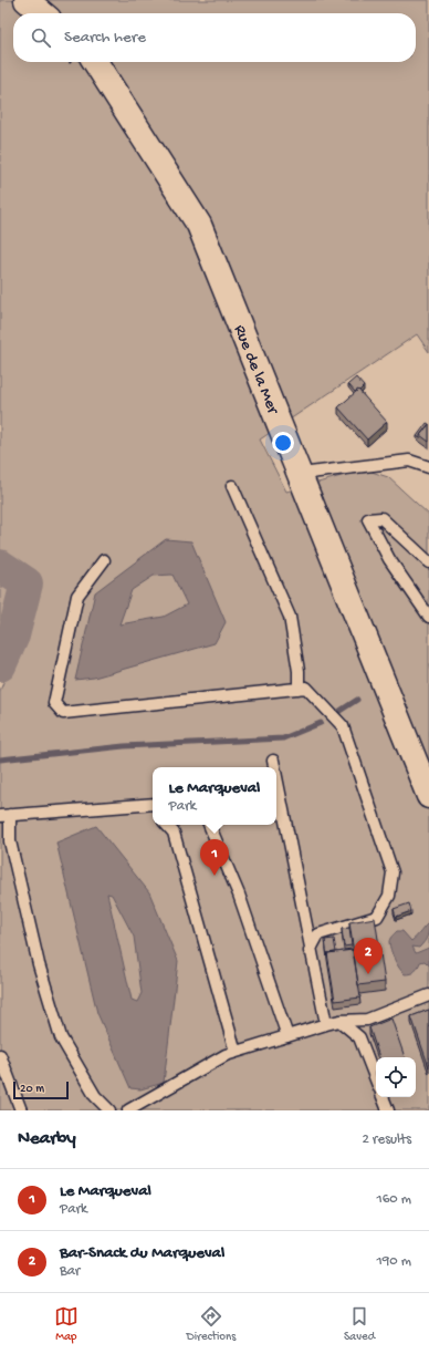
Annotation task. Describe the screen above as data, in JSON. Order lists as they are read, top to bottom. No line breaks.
{"streets":{"street":["Rue de la Mer"]},"scale_bar":"20 m","page":{"search":"Search here","popup":["Le Marqueval","Park"],"pins":["1","2"],"scale":"20 m","heading":["Nearby","2 results"],"list":[{"mark":"1","name":"Le Marqueval","note":"Park","value":"160 m"},{"mark":"2","name":"Bar-Snack du Marqueval","note":"Bar","value":"190 m"}],"nav":["Map","Directions","Saved"]}}
